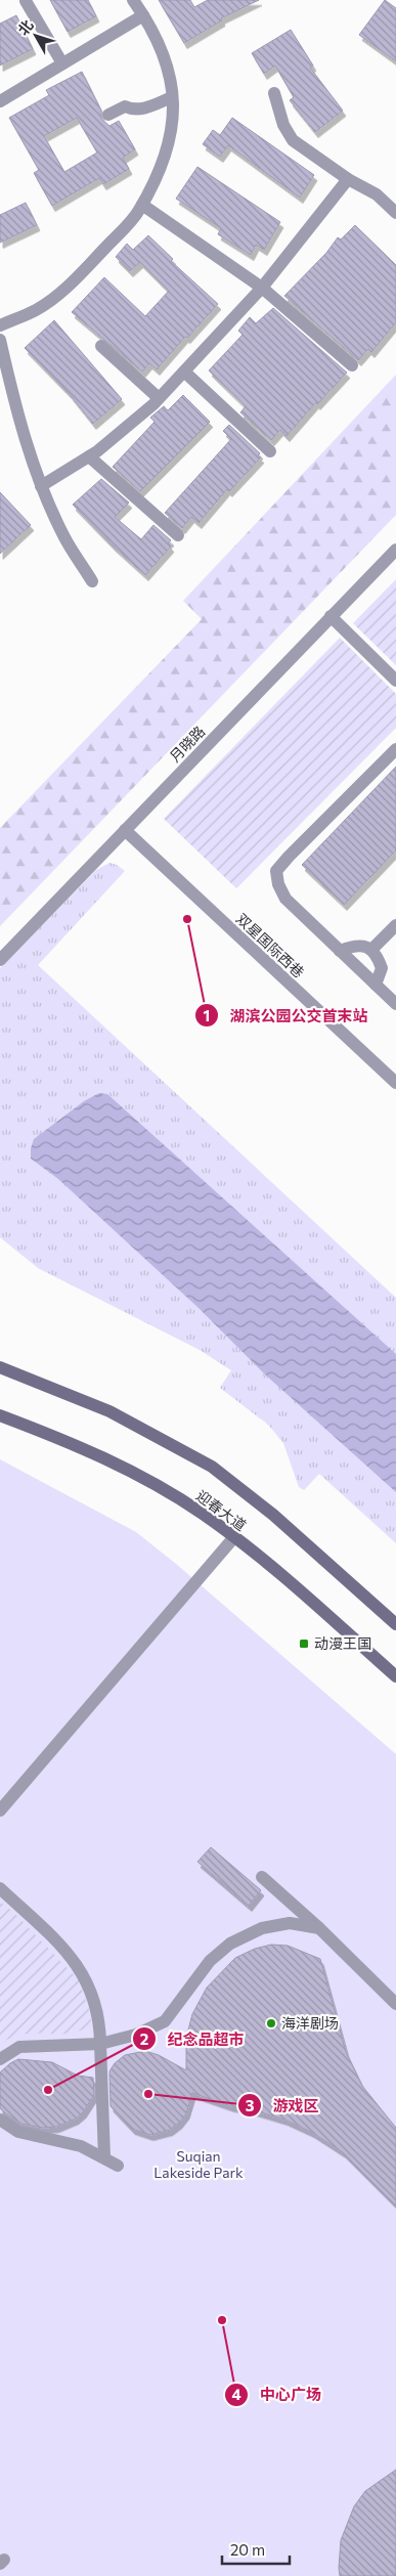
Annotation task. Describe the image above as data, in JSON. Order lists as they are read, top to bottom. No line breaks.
{"streets":{"main road":["迎春大道"],"street":["月晓路","双星国际西巷"]},"crossings":[["月晓路","双星国际西巷"]],"parks":["Suqian Lakeside Park"],"places":{"other":["湖滨公园公交首末站","海洋剧场","纪念品超市","游戏区","中心广场"],"transit":["动漫王国"]},"scale_bar":"20 m","north":"top left"}
